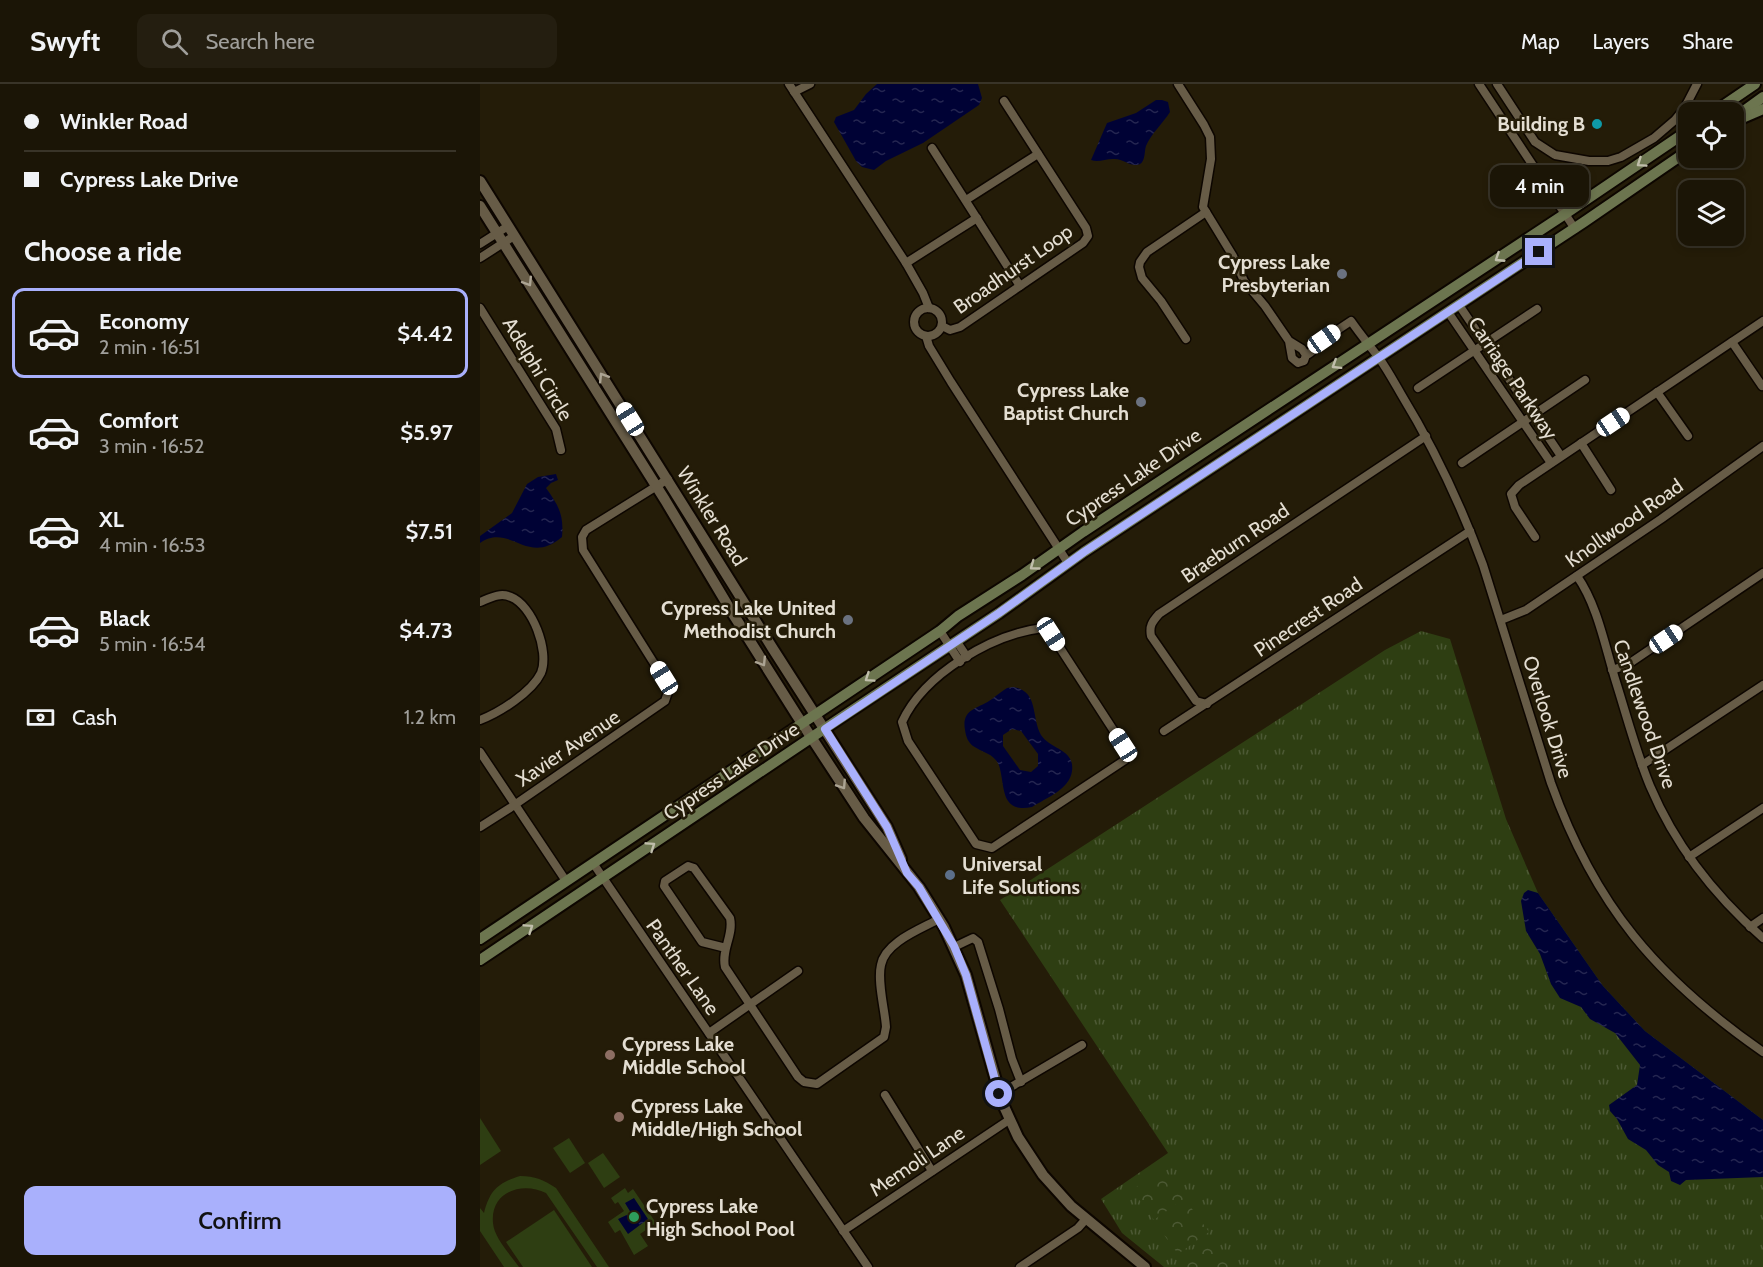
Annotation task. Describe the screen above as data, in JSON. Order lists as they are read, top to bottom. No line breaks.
{"streets":{"main road":["Cypress Lake Drive"],"street":["Broadhurst Loop","Adelphi Circle","Carriage Parkway","Winkler Road","Knollwood Road","Braeburn Road","Pinecrest Road","Candlewood Drive","Overlook Drive","Xavier Avenue","Panther Lane","Memoli Lane"]},"crossings":[["Carriage Parkway","Cypress Lake Drive"],["Cypress Lake Drive","Winkler Road"],["Cypress Lake Drive","Overlook Drive"],["Cypress Lake Drive","Panther Lane"],["Winkler Road","Xavier Avenue"],["Winkler Road","Memoli Lane"],["Knollwood Road","Candlewood Drive"],["Knollwood Road","Overlook Drive"],["Braeburn Road","Pinecrest Road"],["Braeburn Road","Overlook Drive"],["Pinecrest Road","Overlook Drive"],["Panther Lane","Memoli Lane"]],"places":["Building B","Cypress Lake Presbyterian","Cypress Lake Baptist Church","Cypress Lake United Methodist Church","Universal Life Solutions","Cypress Lake Middle School","Cypress Lake Middle/High School","Cypress Lake High School Pool"],"page":{"header":"Swyft","search":"Search here","nav":["Map","Layers","Share"],"banner":["Winkler Road","Cypress Lake Drive"],"bubble":"4 min","heading":"Choose a ride","list":[{"name":"Economy","note":"2 min · 16:51","value":"$4.42"},{"name":"Comfort","note":"3 min · 16:52","value":"$5.97"},{"name":"XL","note":"4 min · 16:53","value":"$7.51"},{"name":"Black","note":"5 min · 16:54","value":"$4.73"}],"pay":["Cash","1.2 km"],"buttons":"Confirm"}}
